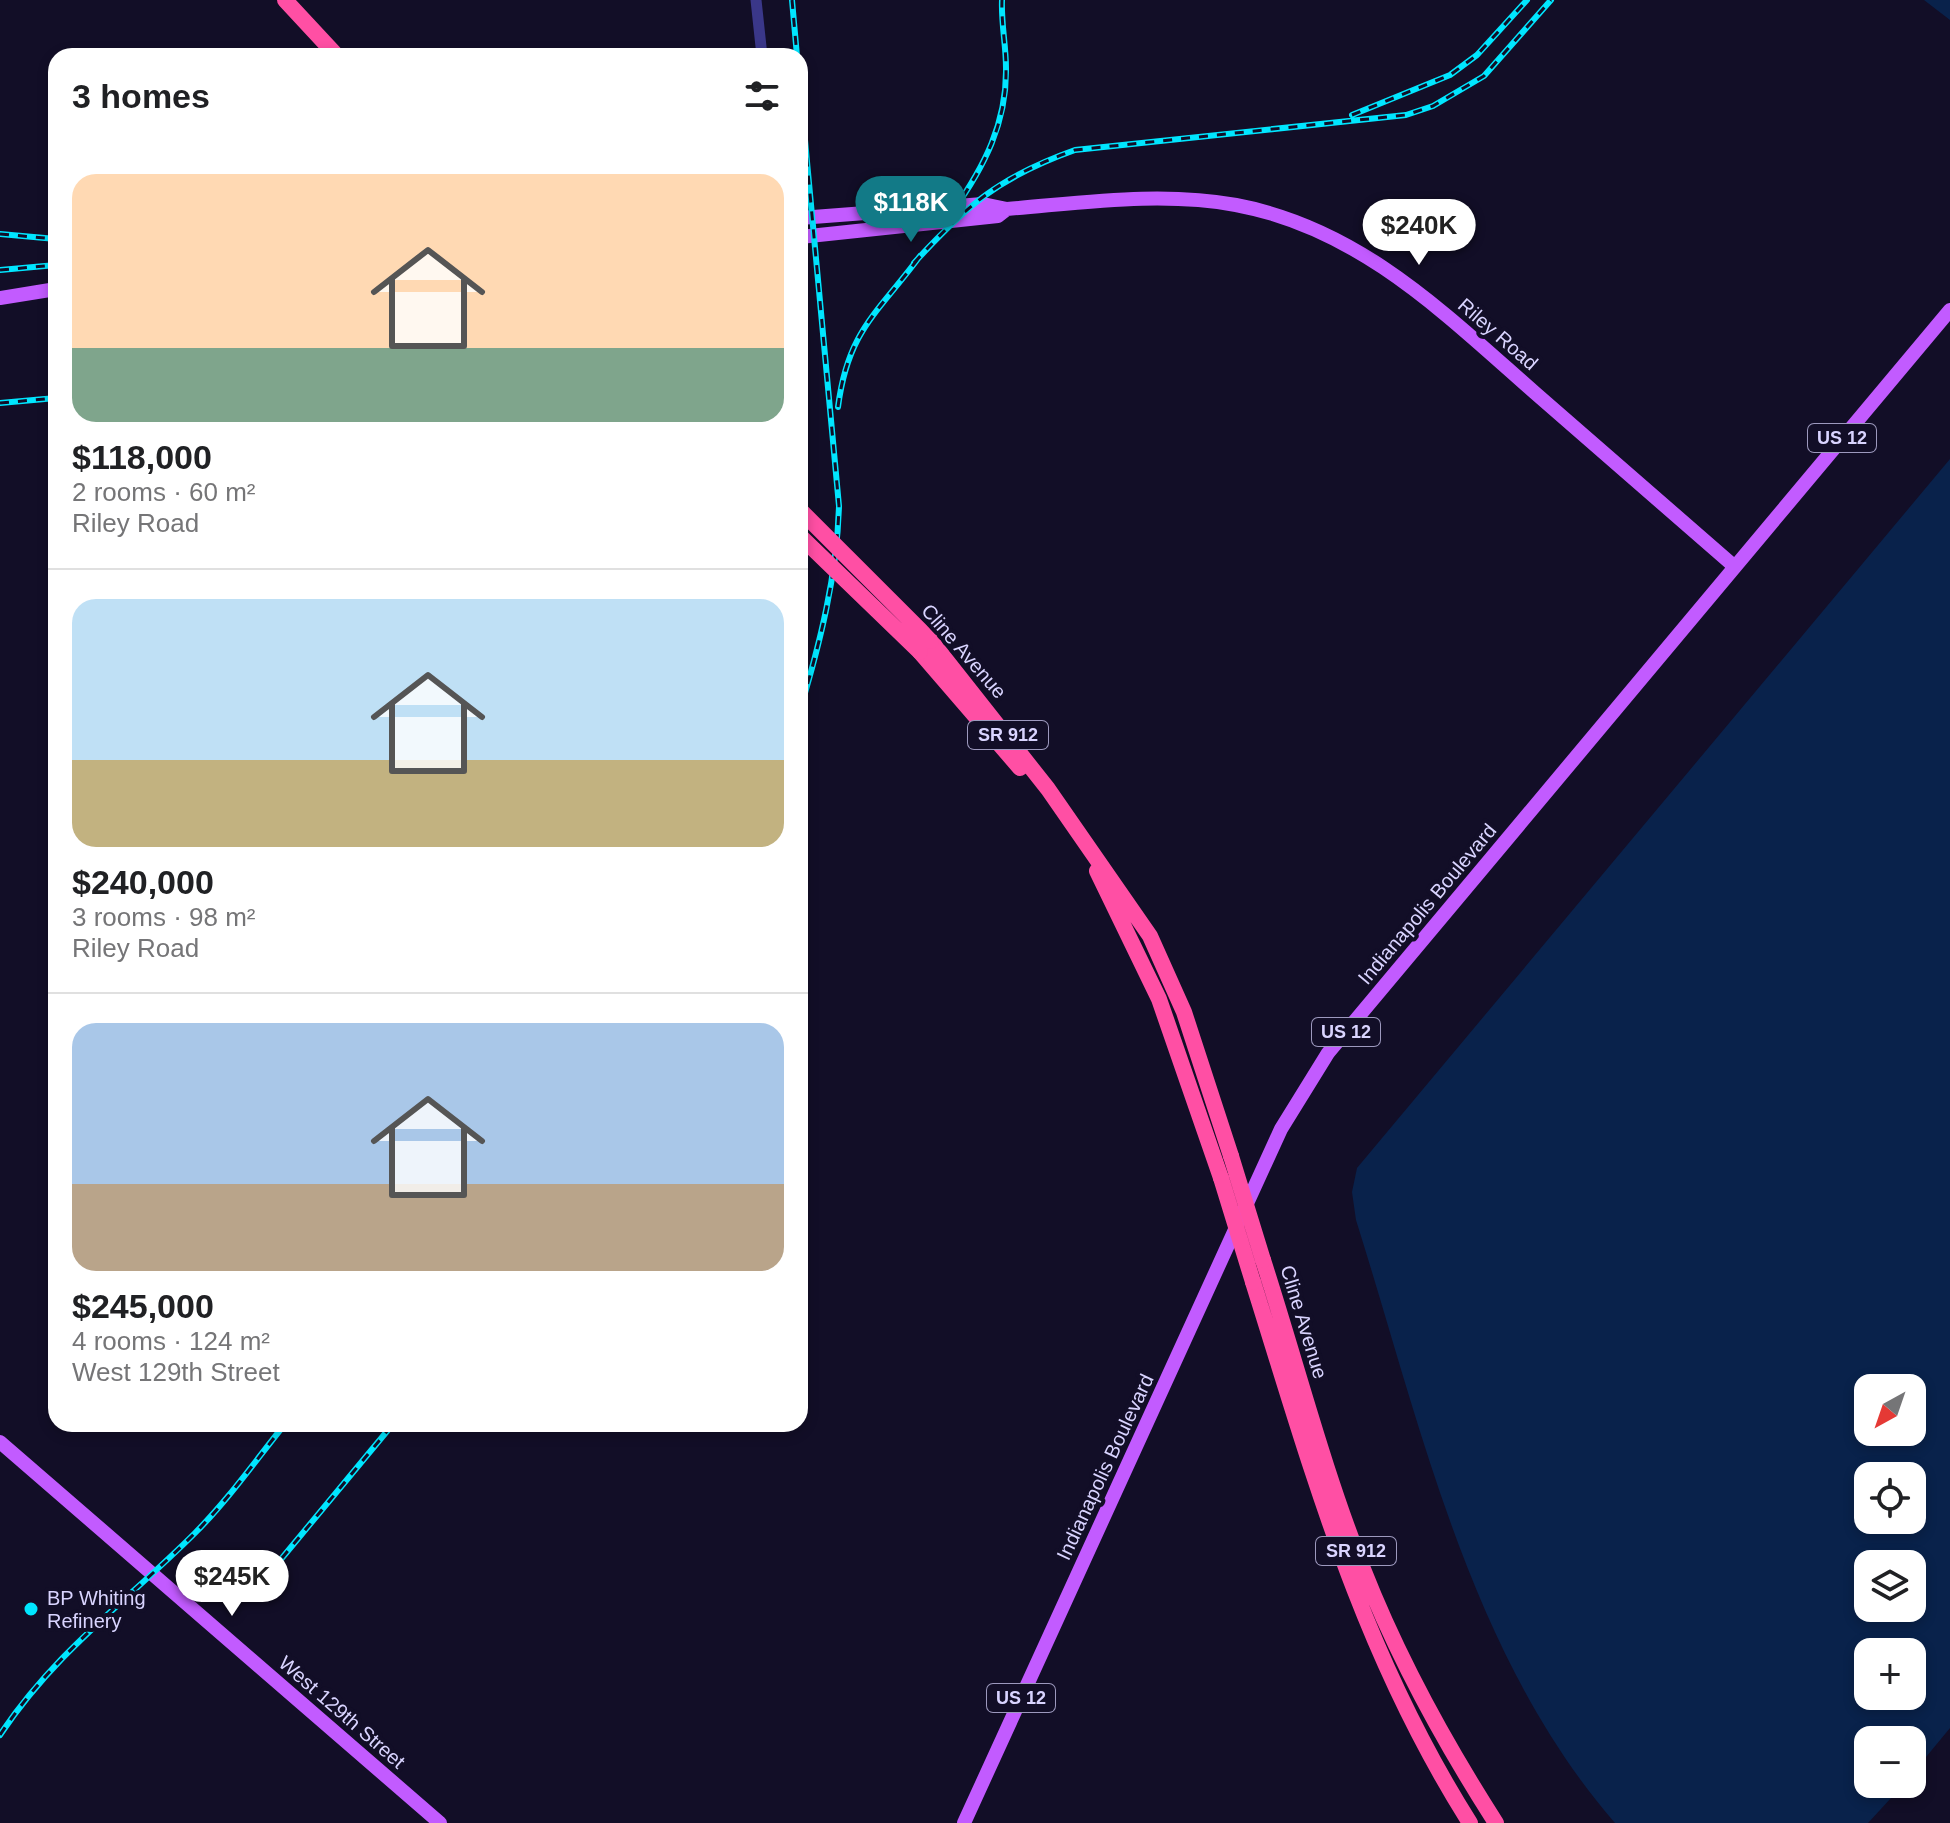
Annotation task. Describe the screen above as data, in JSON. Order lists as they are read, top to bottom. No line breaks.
{"streets":{"highway":["Cline Avenue","SR 912"],"main road":["Riley Road","US 12","Indianapolis Boulevard","West 129th Street"]},"crossings":[["Riley Road","Indianapolis Boulevard"]],"places":["BP Whiting Refinery"],"north":"bottom left","page":{"heading":"3 homes","list":[{"name":"$118,000","note":"2 rooms · 60 m² · Riley Road"},{"name":"$240,000","note":"3 rooms · 98 m² · Riley Road"},{"name":"$245,000","note":"4 rooms · 124 m² · West 129th Street"}],"price":["$118K","$240K","$245K"],"map_buttons":["+","−"]}}
